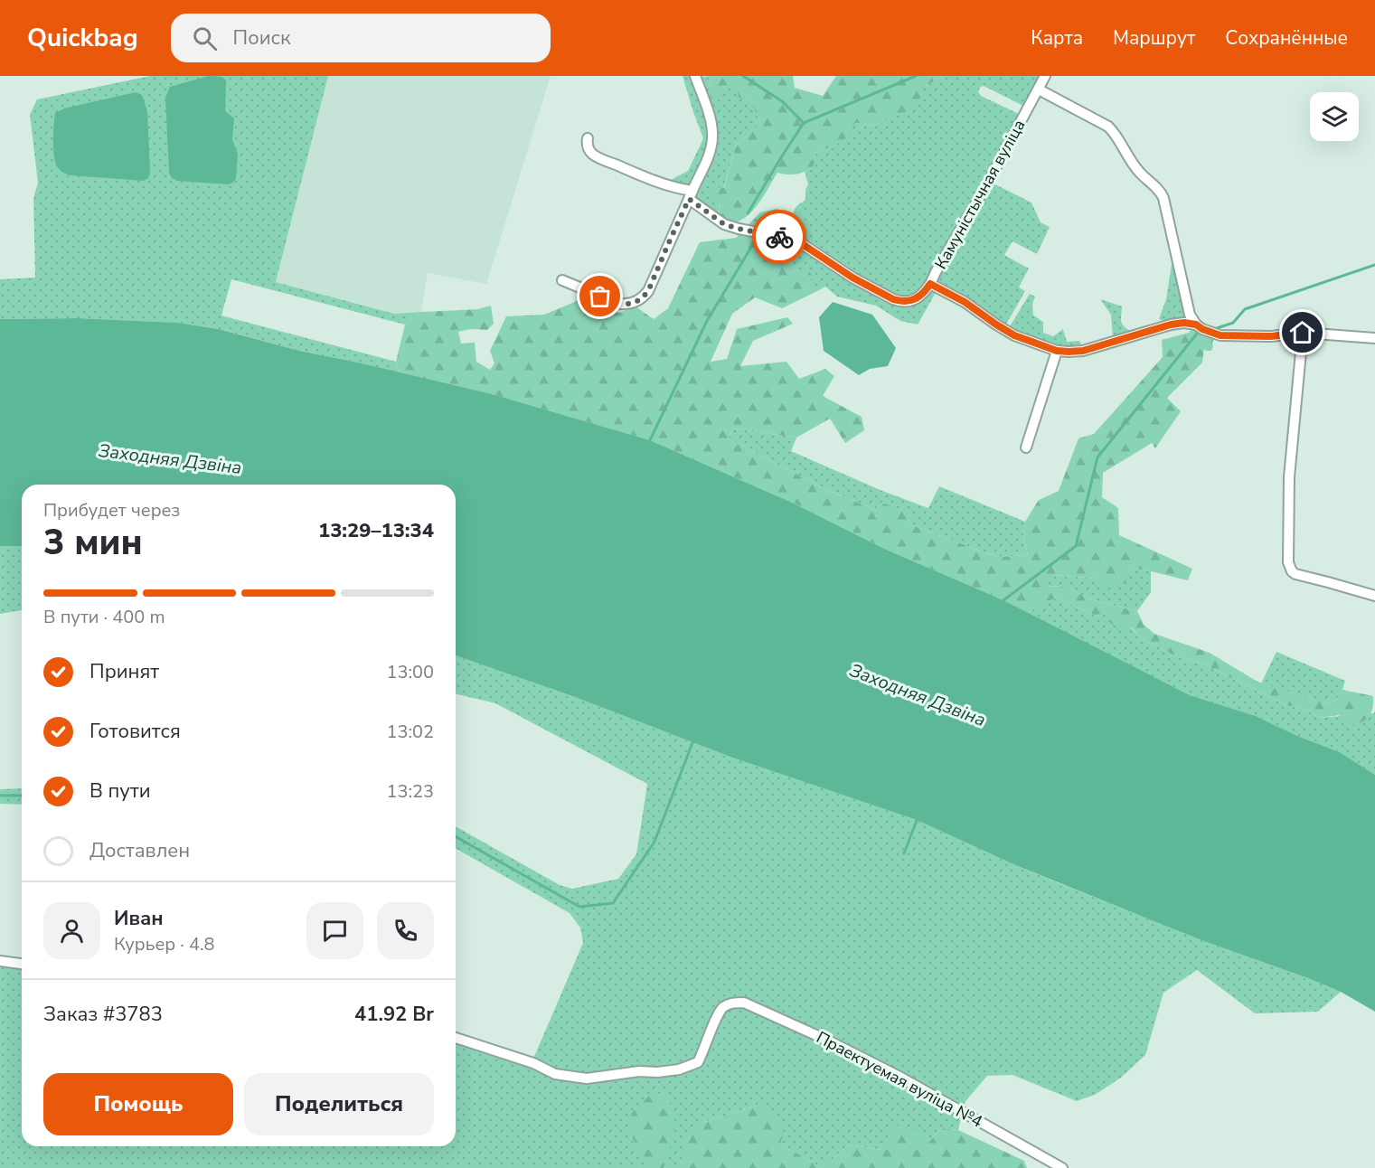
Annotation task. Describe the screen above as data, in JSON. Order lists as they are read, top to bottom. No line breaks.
{"streets":{"street":["Камуністычная вуліца","Праектуемая вуліца №4"]},"water":["Заходняя Дзвіна"],"page":{"header":"Quickbag","search":"Поиск","nav":["Карта","Маршрут","Сохранённые"],"heading":["3 мин","Прибудет через","13:29–13:34"],"panel":["Иван","Курьер · 4.8","Заказ #3783","41.92 Br"],"bar":"В пути · 400 m","list":[["Принят","13:00"],["Готовится","13:02"],["В пути","13:23"],"Доставлен"],"buttons":["Помощь","Поделиться"]}}
